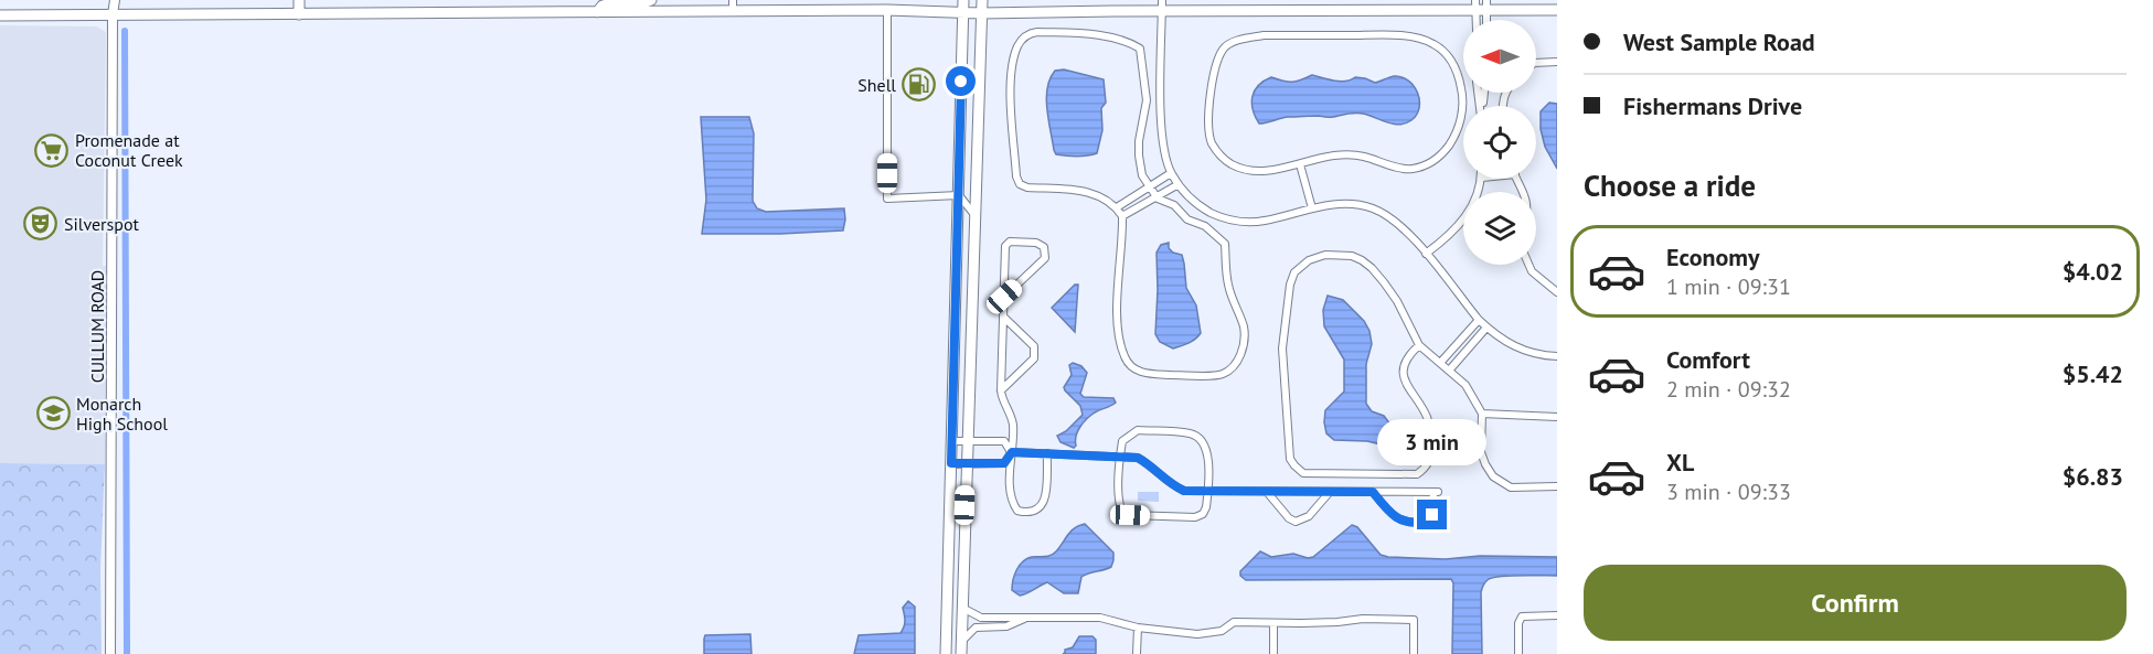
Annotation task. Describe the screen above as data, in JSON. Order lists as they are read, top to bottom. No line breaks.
{"streets":{"street":["CULLUM ROAD"]},"places":{"fuel station":["Shell"],"supermarket":["Promenade at Coconut Creek"],"theatre":["Silverspot"],"school or university":["Monarch High School"]},"north":"left","page":{"banner":["West Sample Road","Fishermans Drive"],"heading":"Choose a ride","list":[{"name":"Economy","note":"1 min · 09:31","value":"$4.02"},{"name":"Comfort","note":"2 min · 09:32","value":"$5.42"},{"name":"XL","note":"3 min · 09:33","value":"$6.83"}],"bubble":"3 min","buttons":"Confirm"}}
